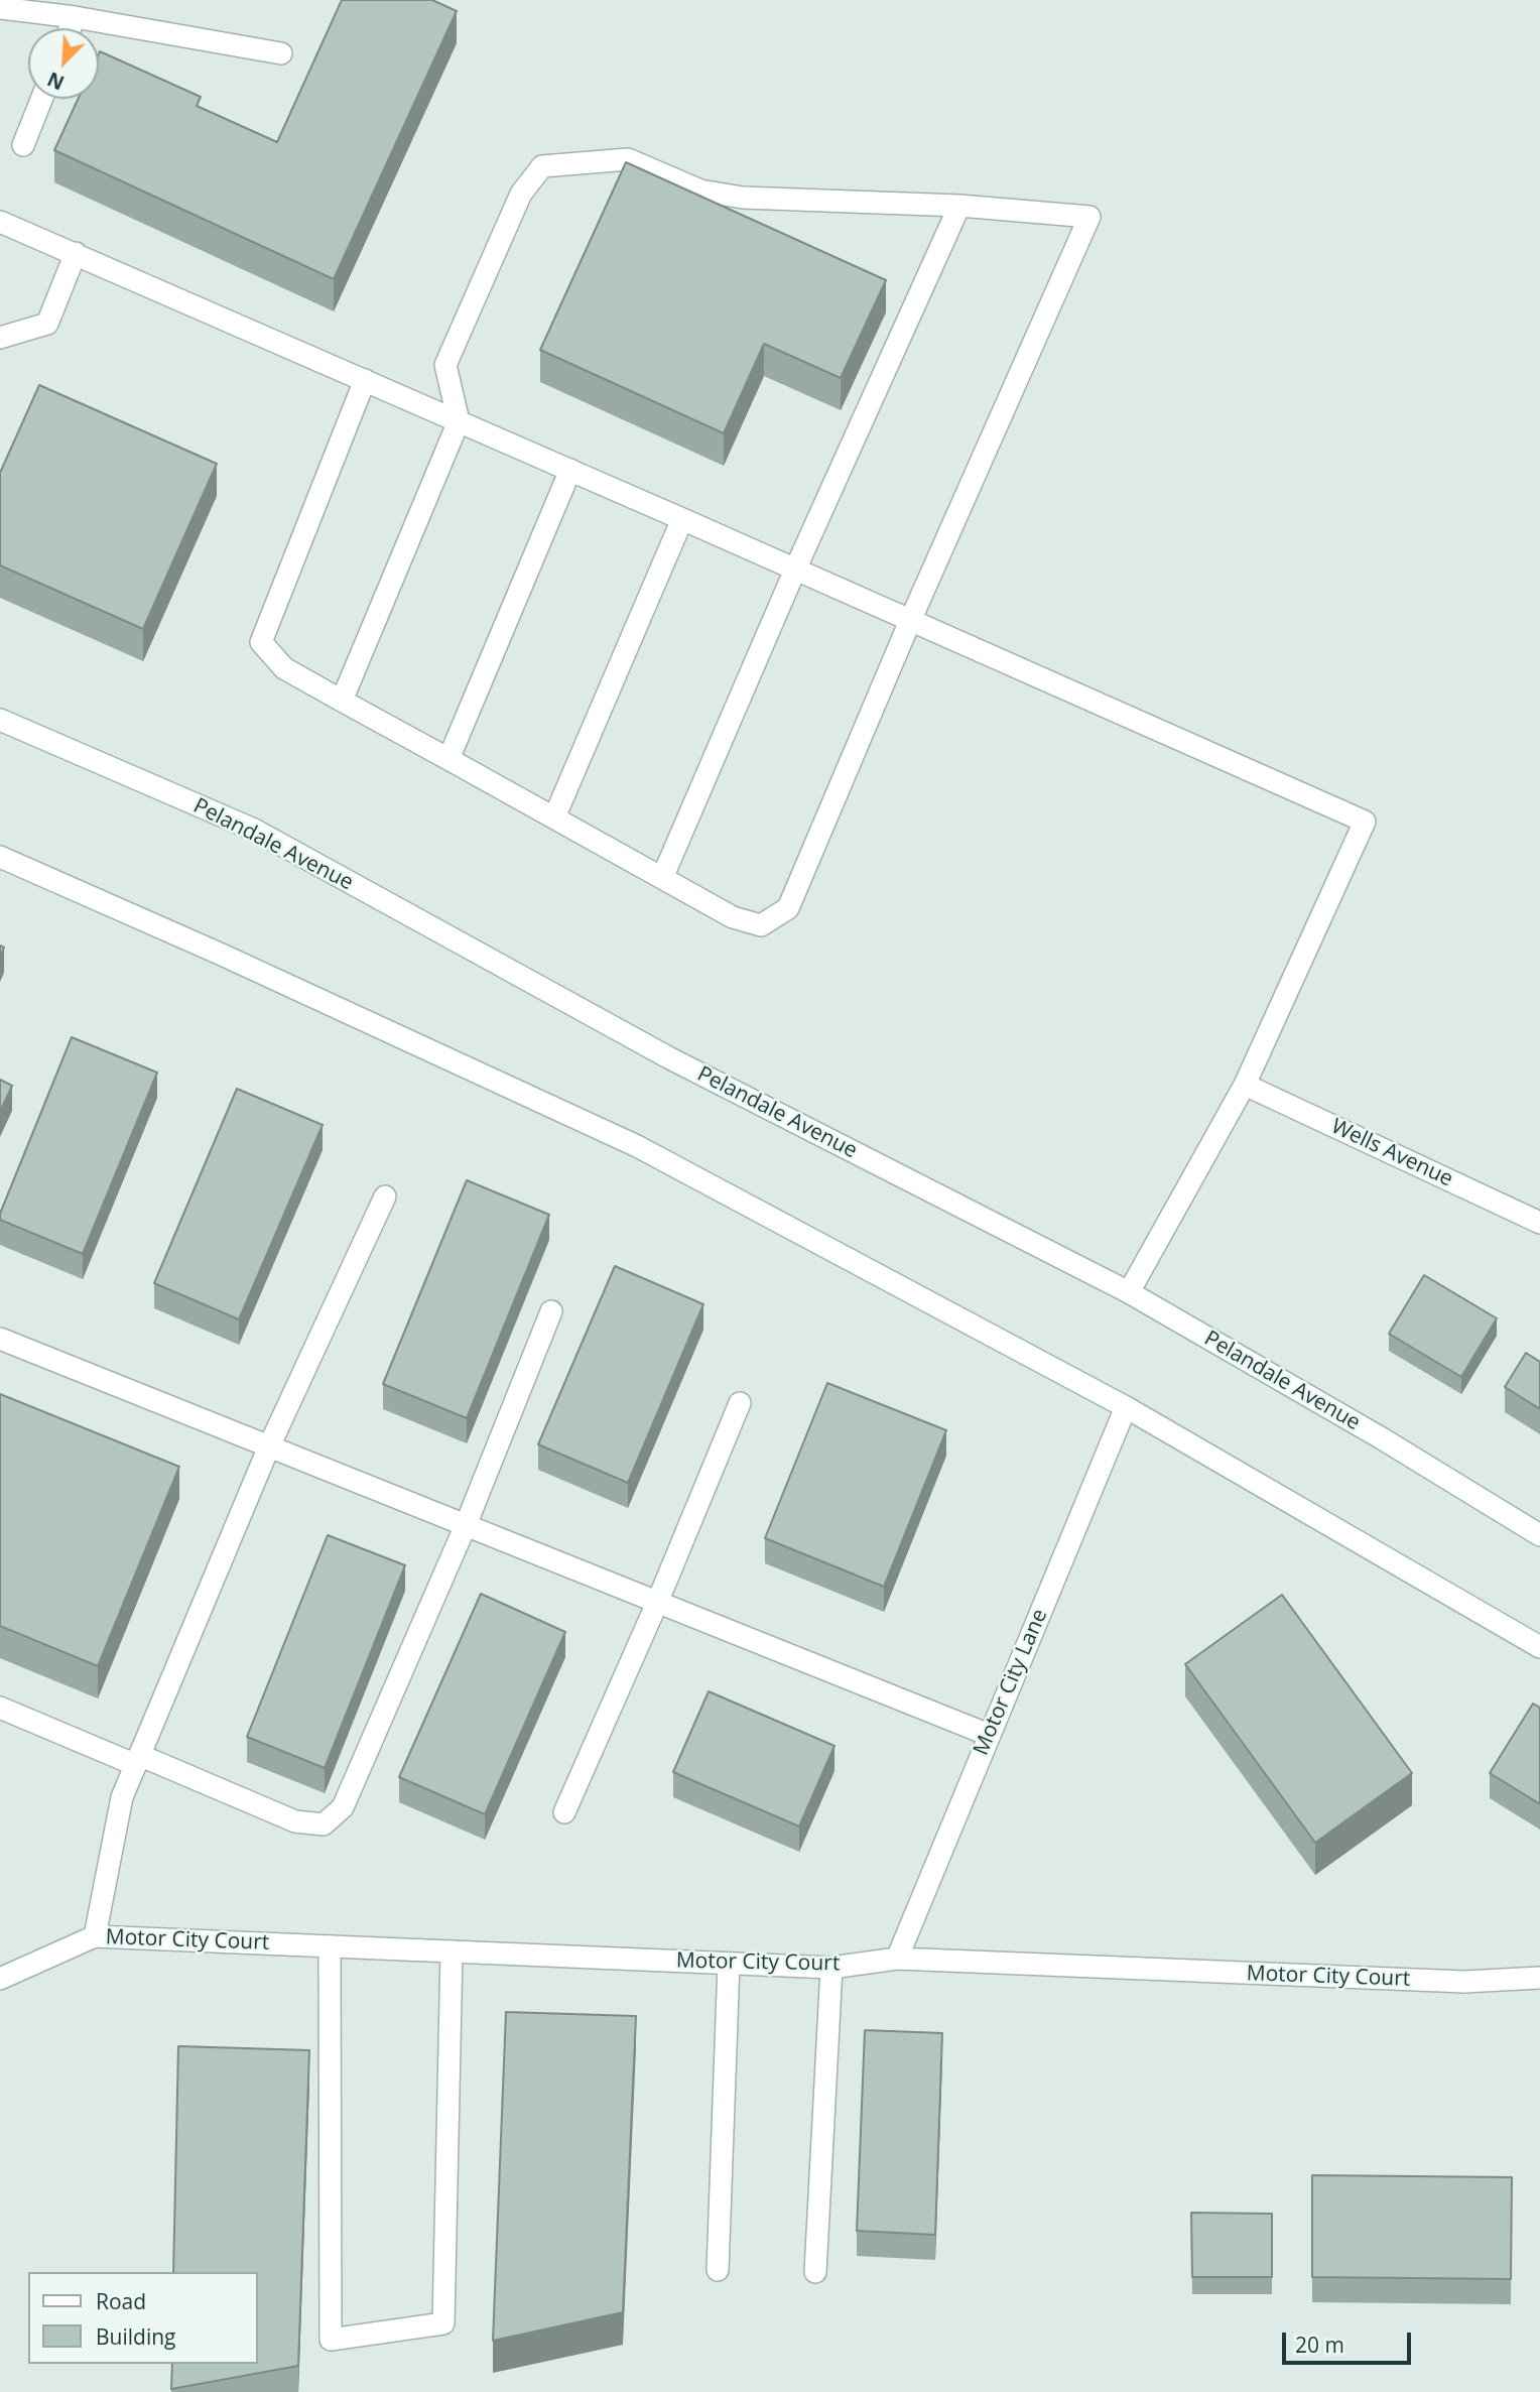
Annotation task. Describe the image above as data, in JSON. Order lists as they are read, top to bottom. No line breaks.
{"streets":{"main road":["Pelandale Avenue","Wells Avenue","Motor City Lane","Motor City Court"]},"crossings":[["Motor City Lane","Motor City Court"]],"legend":["Road","Building"],"scale_bar":"20 m","north":"bottom left"}
